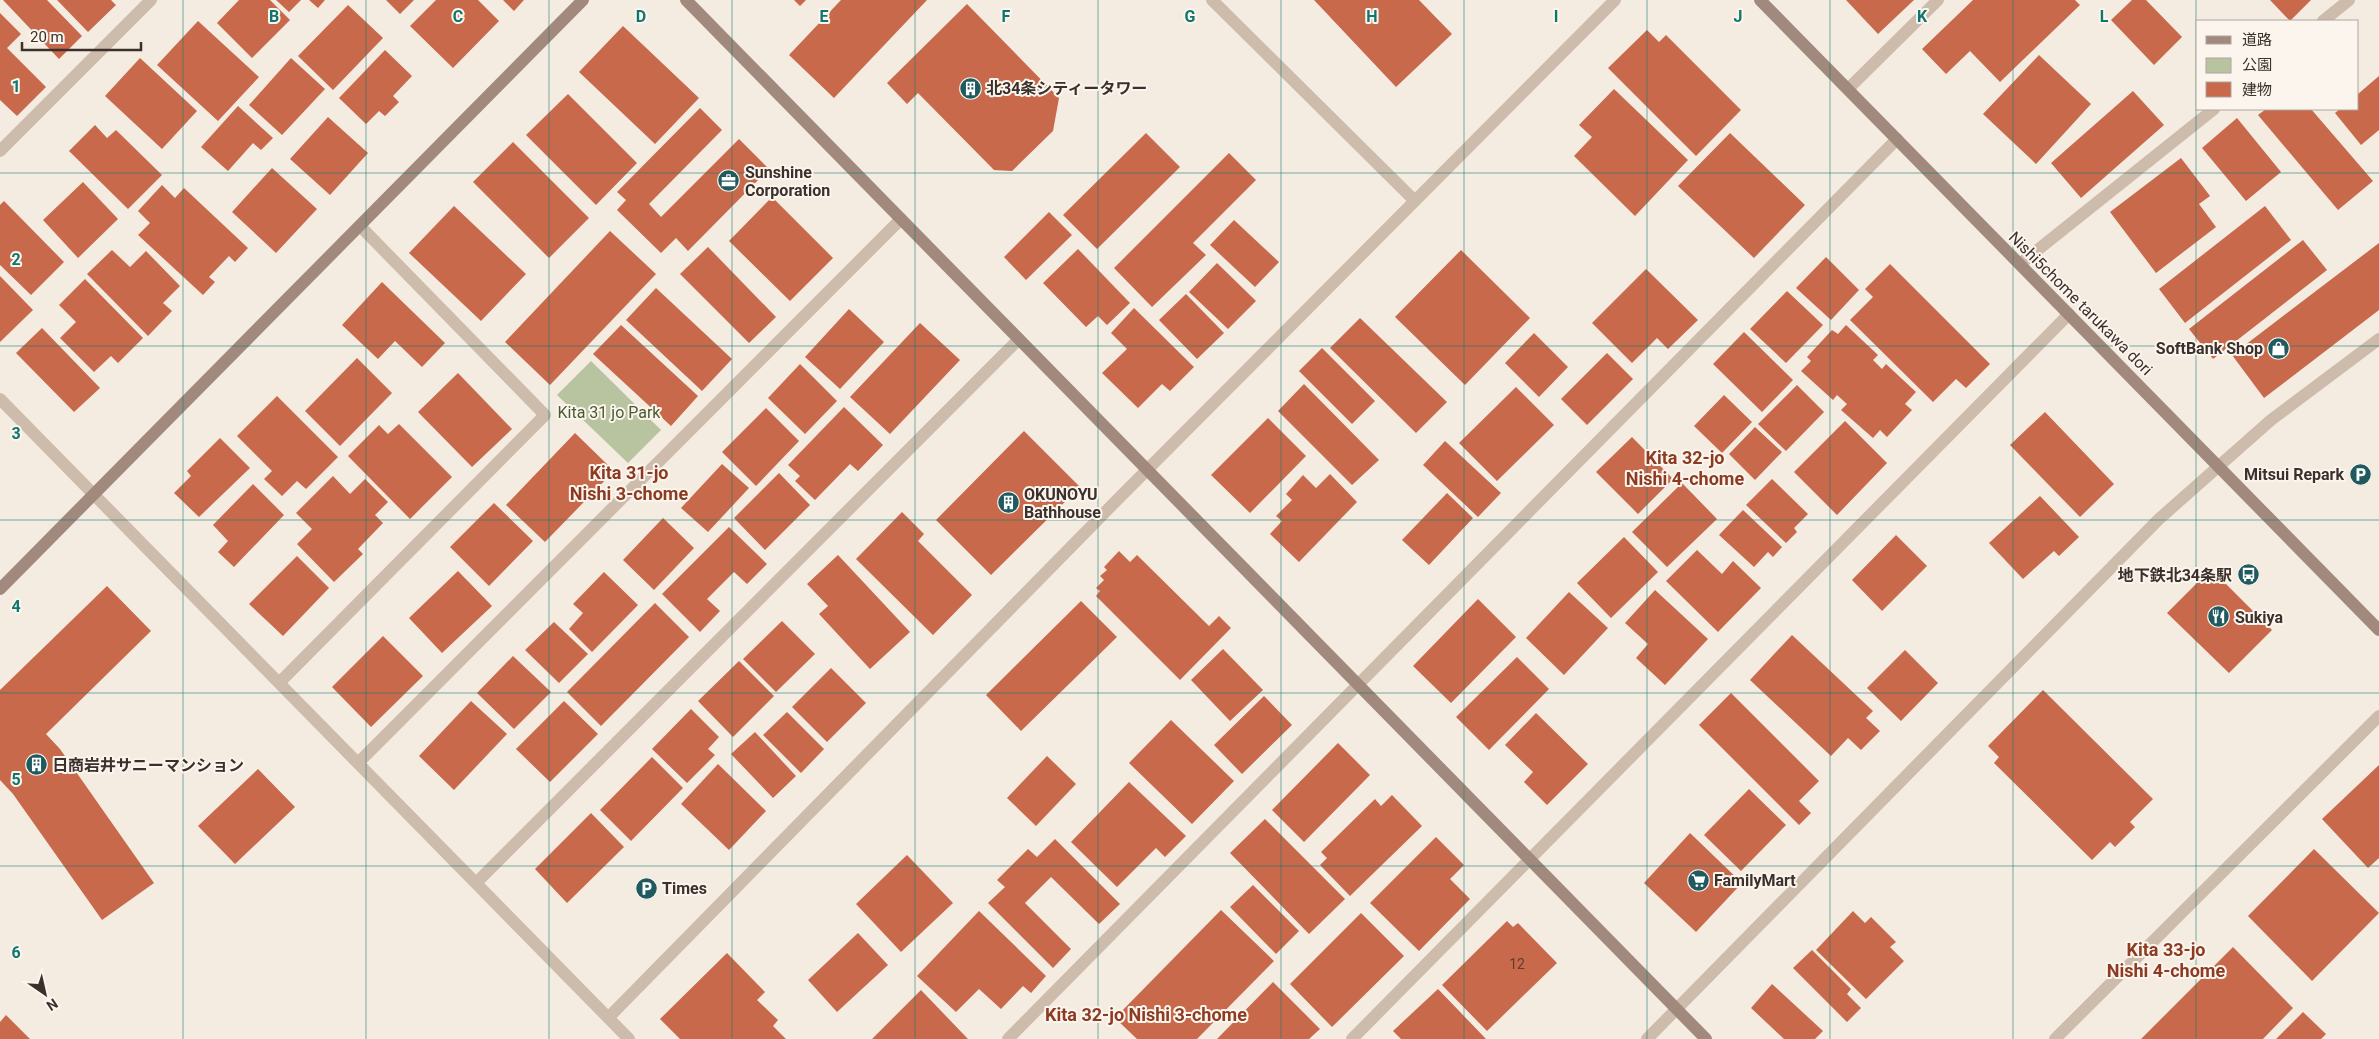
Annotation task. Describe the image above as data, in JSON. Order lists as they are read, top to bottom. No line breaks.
{"streets":{"street":["Nishi5chome tarukawa dori"]},"districts":["Kita 32-jo Nishi 4-chome","Kita 31-jo Nishi 3-chome","Kita 33-jo Nishi 4-chome","Kita 32-jo Nishi 3-chome"],"parks":["Kita 31 jo Park"],"places":{"building":["北34条シティータワー","OKUNOYU Bathhouse","日商岩井サニーマンション"],"office":["Sunshine Corporation"],"shop":["SoftBank Shop"],"parking":["Mitsui Repark","Times"],"bus stop":["地下鉄北34条駅"],"restaurant":["Sukiya"],"supermarket":["FamilyMart"]},"house_numbers":["12"],"legend":["道路","公園","建物"],"scale_bar":"20 m","north":"bottom right","grid":{"columns":["B","C","D","E","F","G","H","I","J","K","L"],"rows":["1","2","3","4","5","6"]}}
